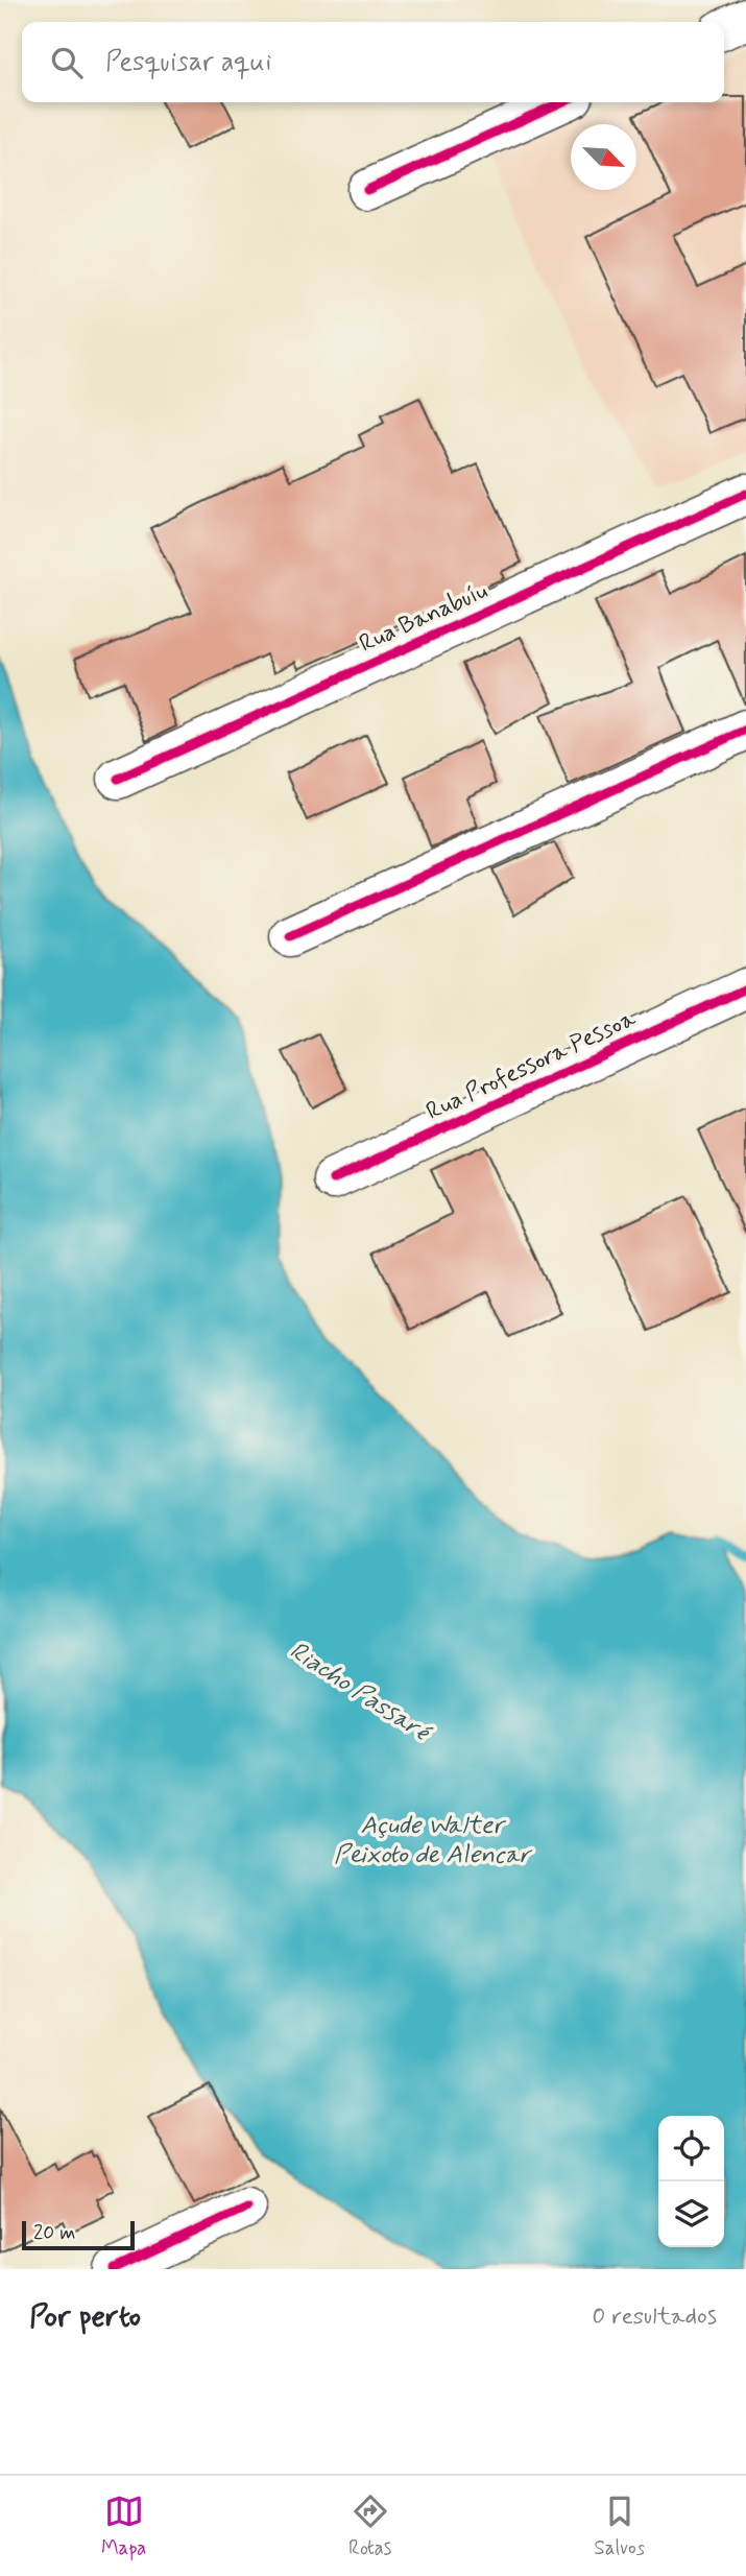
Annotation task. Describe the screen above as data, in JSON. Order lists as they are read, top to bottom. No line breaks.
{"streets":{"street":["Rua Banabuíu","Rua Professora Pessoa"]},"water":["Riacho Passaré","Açude Walter Peixoto de Alencar"],"scale_bar":"20 m","north":"bottom right","page":{"search":"Pesquisar aqui","scale":"20 m","heading":["Por perto","0 resultados"],"nav":["Mapa","Rotas","Salvos"]}}
